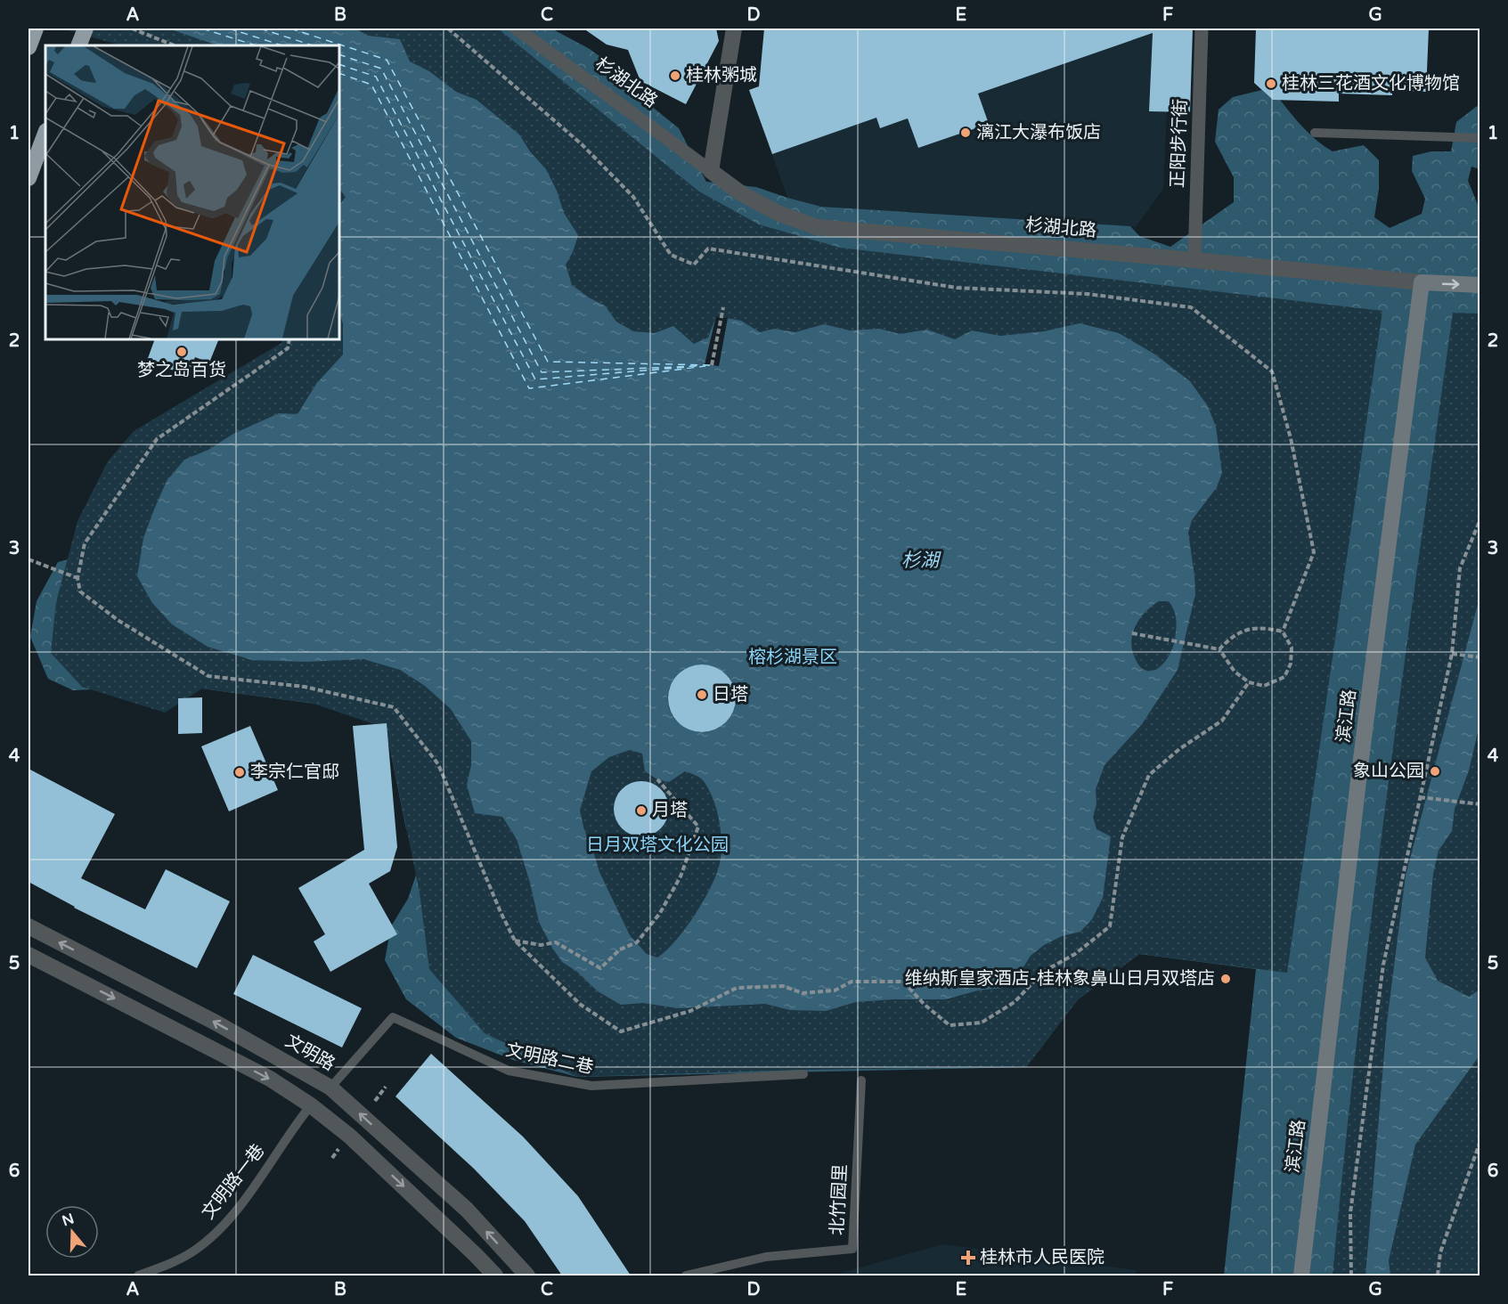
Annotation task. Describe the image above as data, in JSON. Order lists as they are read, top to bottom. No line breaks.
{"streets":{"main road":["滨江路"],"street":["杉湖北路","正阳步行街","文明路"],"lane":["文明路二巷","文明路一巷","北竹园里"]},"crossings":[["杉湖北路","正阳步行街"],["杉湖北路","滨江路"],["文明路","文明路二巷"]],"water":["杉湖"],"parks":["榕杉湖景区","日月双塔文化公园"],"places":{"other":["桂林粥城","桂林三花酒文化博物馆","漓江大瀑布饭店","梦之岛百货","日塔","象山公园","李宗仁官邸","月塔","维纳斯皇家酒店-桂林象鼻山日月双塔店"],"health":["桂林市人民医院"]},"north":"top","grid":{"columns":["A","B","C","D","E","F","G"],"rows":["1","2","3","4","5","6"]}}
